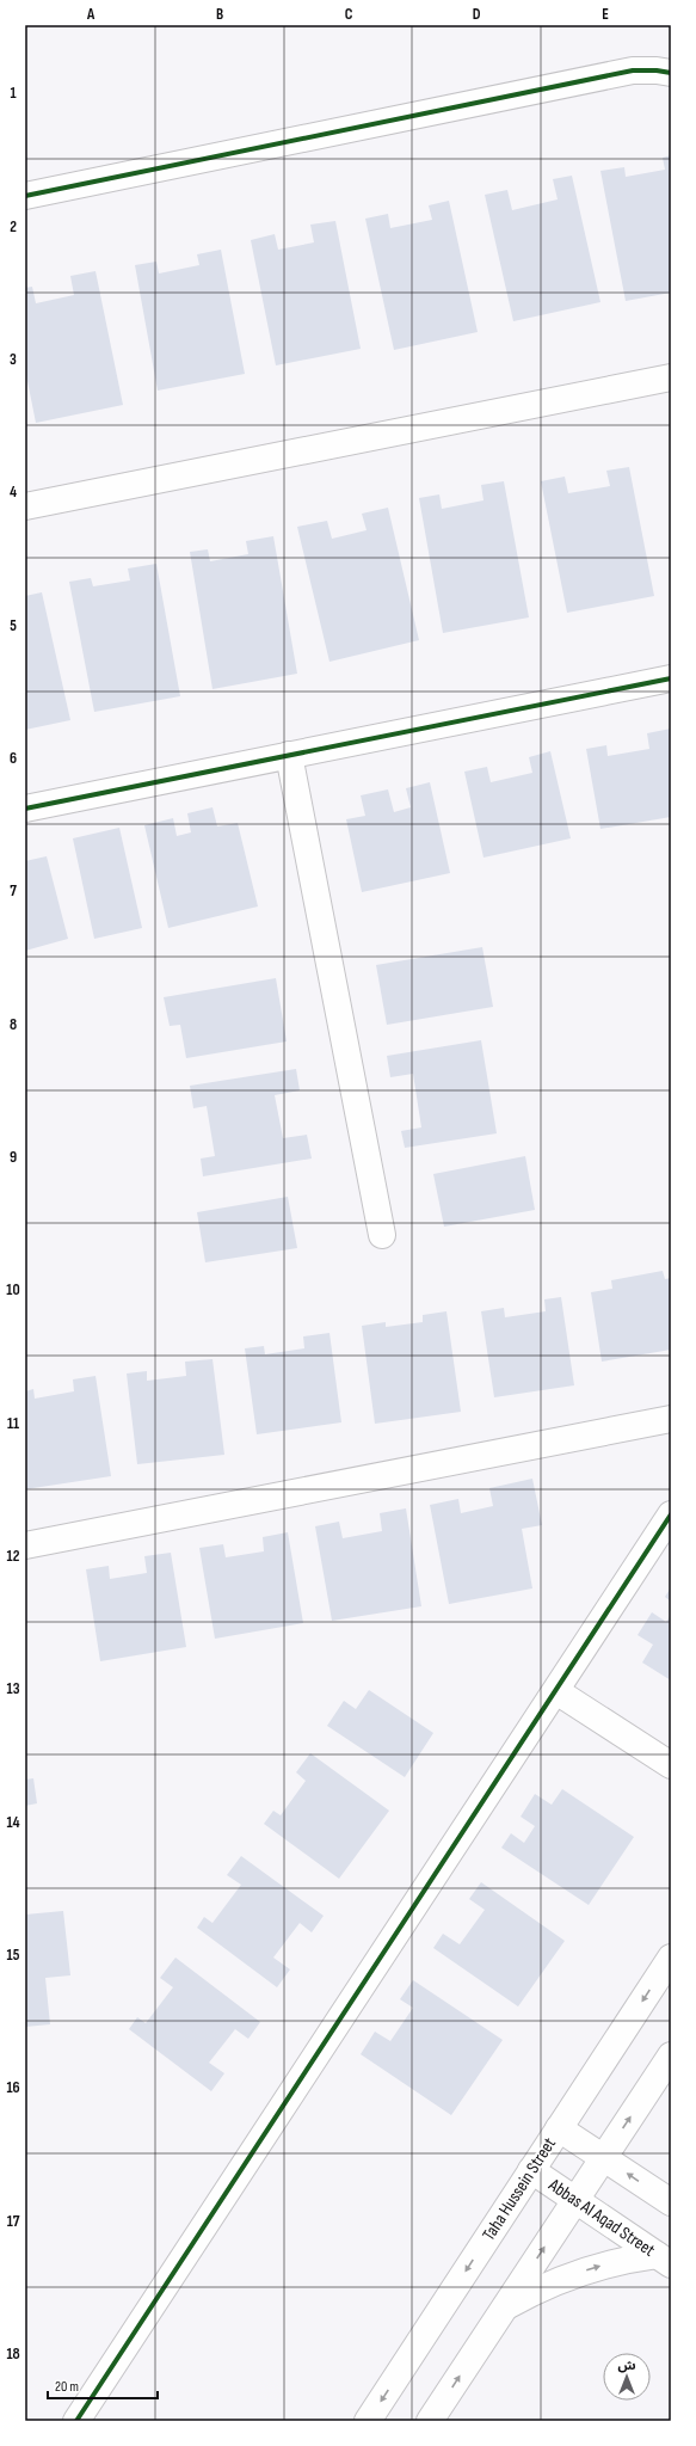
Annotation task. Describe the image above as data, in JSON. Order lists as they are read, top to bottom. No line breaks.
{"streets":{"street":["Taha Hussein Street","Abbas Al Aqad Street"]},"crossings":[["Taha Hussein Street","Abbas Al Aqad Street"]],"scale_bar":"20 m","north":"top","grid":{"columns":["A","B","C","D","E"],"rows":["1","2","3","4","5","6","7","8","9","10","11","12","13","14","15","16","17","18"]}}
